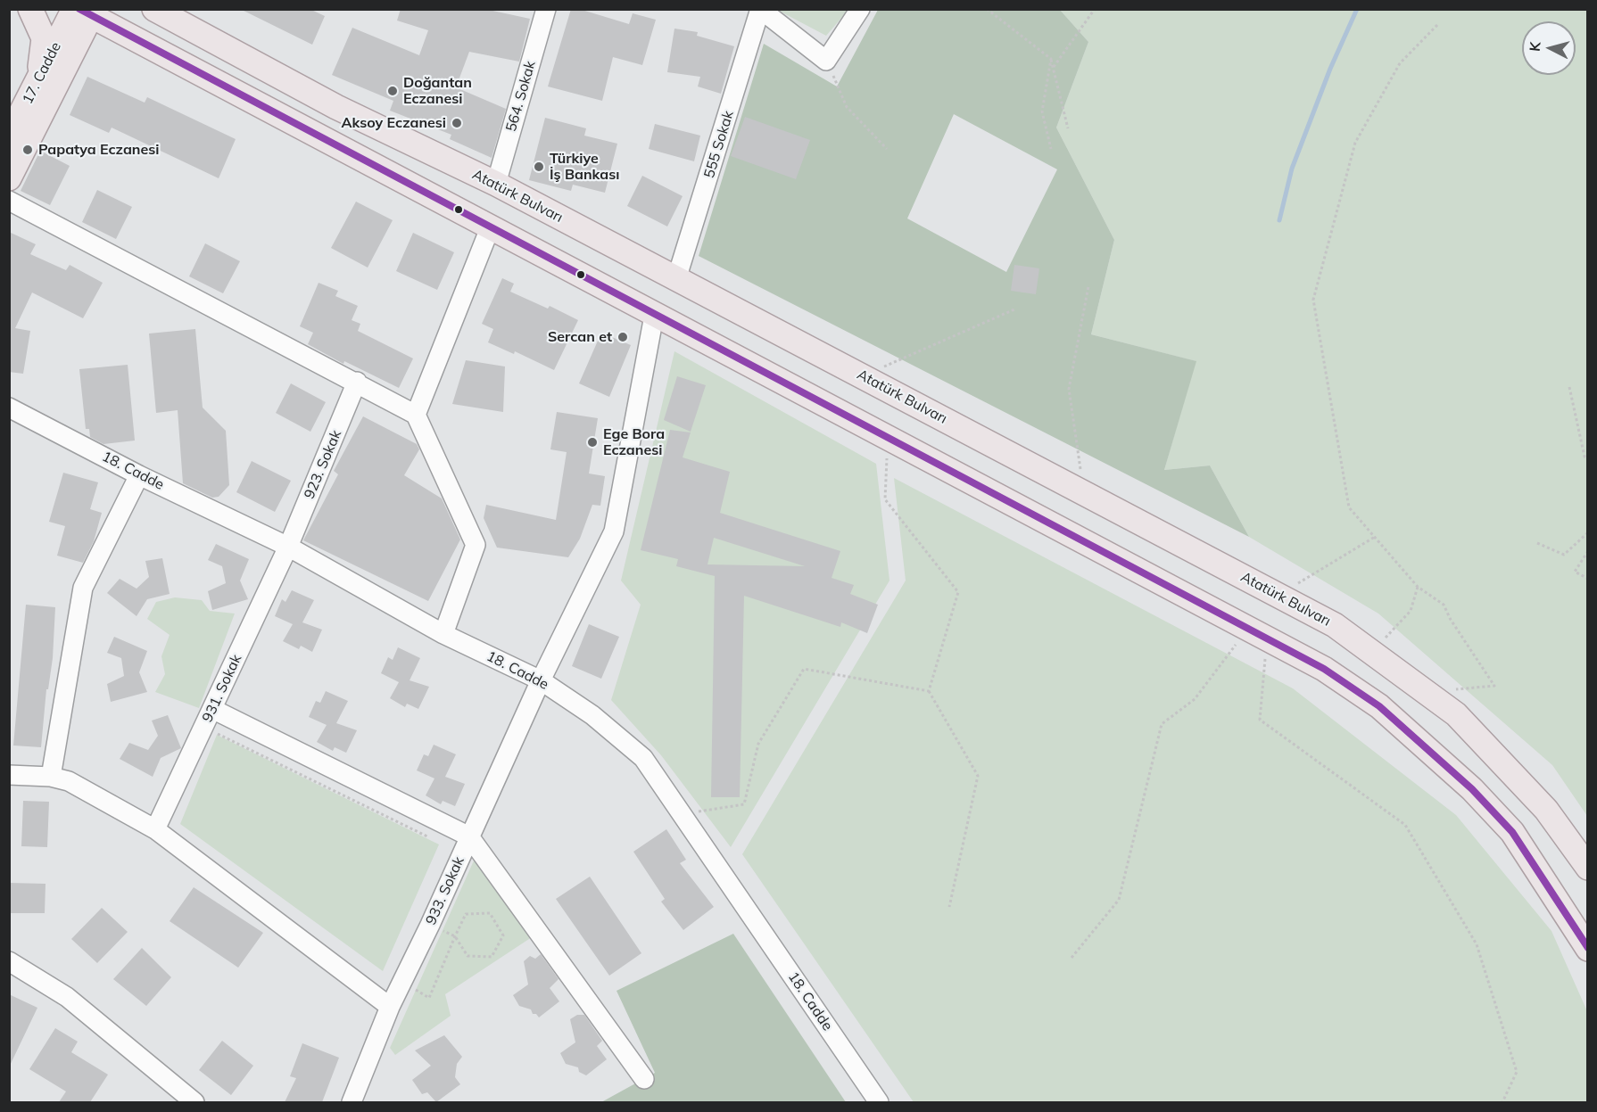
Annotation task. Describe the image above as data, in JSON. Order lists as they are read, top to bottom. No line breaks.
{"streets":{"main road":["17. Cadde","Atatürk Bulvarı"],"street":["564. Sokak","555 Sokak","923. Sokak","18. Cadde","931. Sokak","933. Sokak"]},"crossings":[["564. Sokak","Atatürk Bulvarı"],["555 Sokak","Atatürk Bulvarı"],["923. Sokak","18. Cadde"],["923. Sokak","931. Sokak"],["18. Cadde","931. Sokak"],["18. Cadde","933. Sokak"]],"places":["Doğantan Eczanesi","Aksoy Eczanesi","Papatya Eczanesi","Türkiye İş Bankası","Sercan et","Ege Bora Eczanesi"],"north":"left"}
